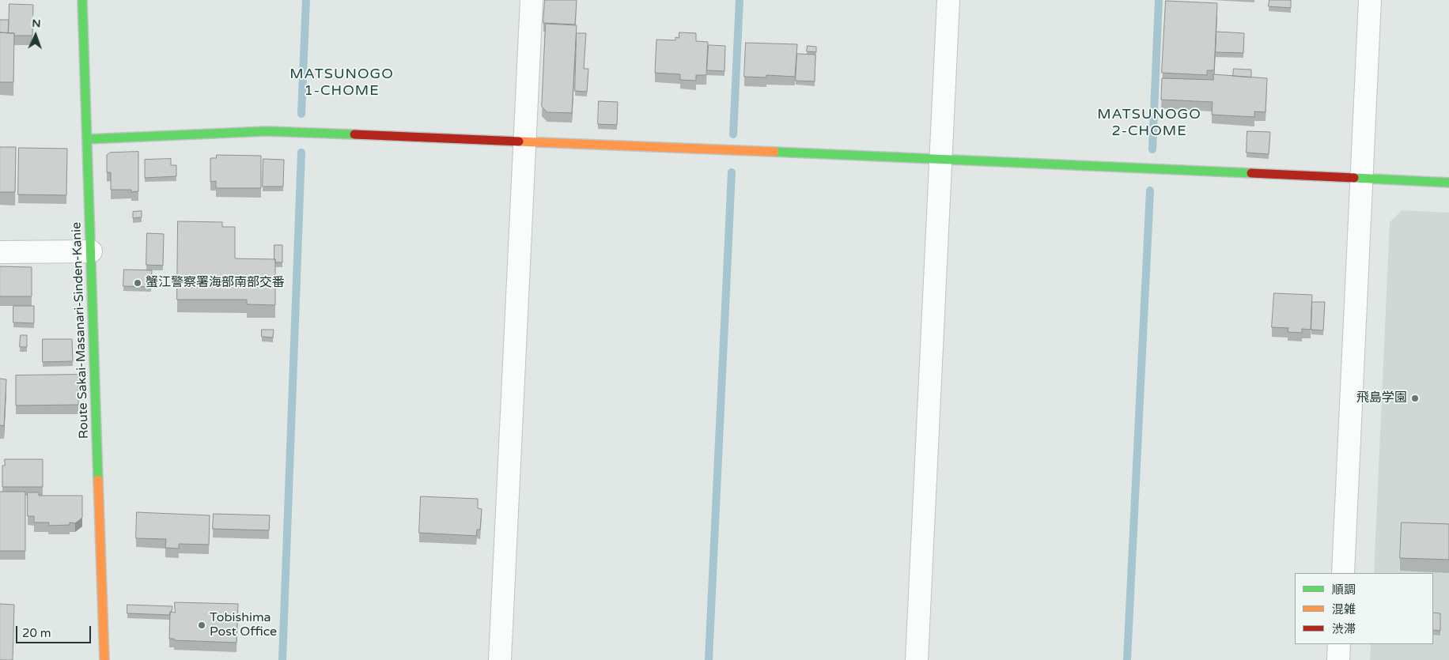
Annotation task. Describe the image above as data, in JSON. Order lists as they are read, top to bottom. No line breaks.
{"streets":{"street":["Route Sakai-Masanari-Sinden-Kanie"]},"districts":["MATSUNOGO 1-CHOME","MATSUNOGO 2-CHOME"],"places":["蟹江警察署海部南部交番","飛島学園","Tobishima Post Office"],"legend":["順調","混雑","渋滞"],"scale_bar":"20 m","north":"top"}
